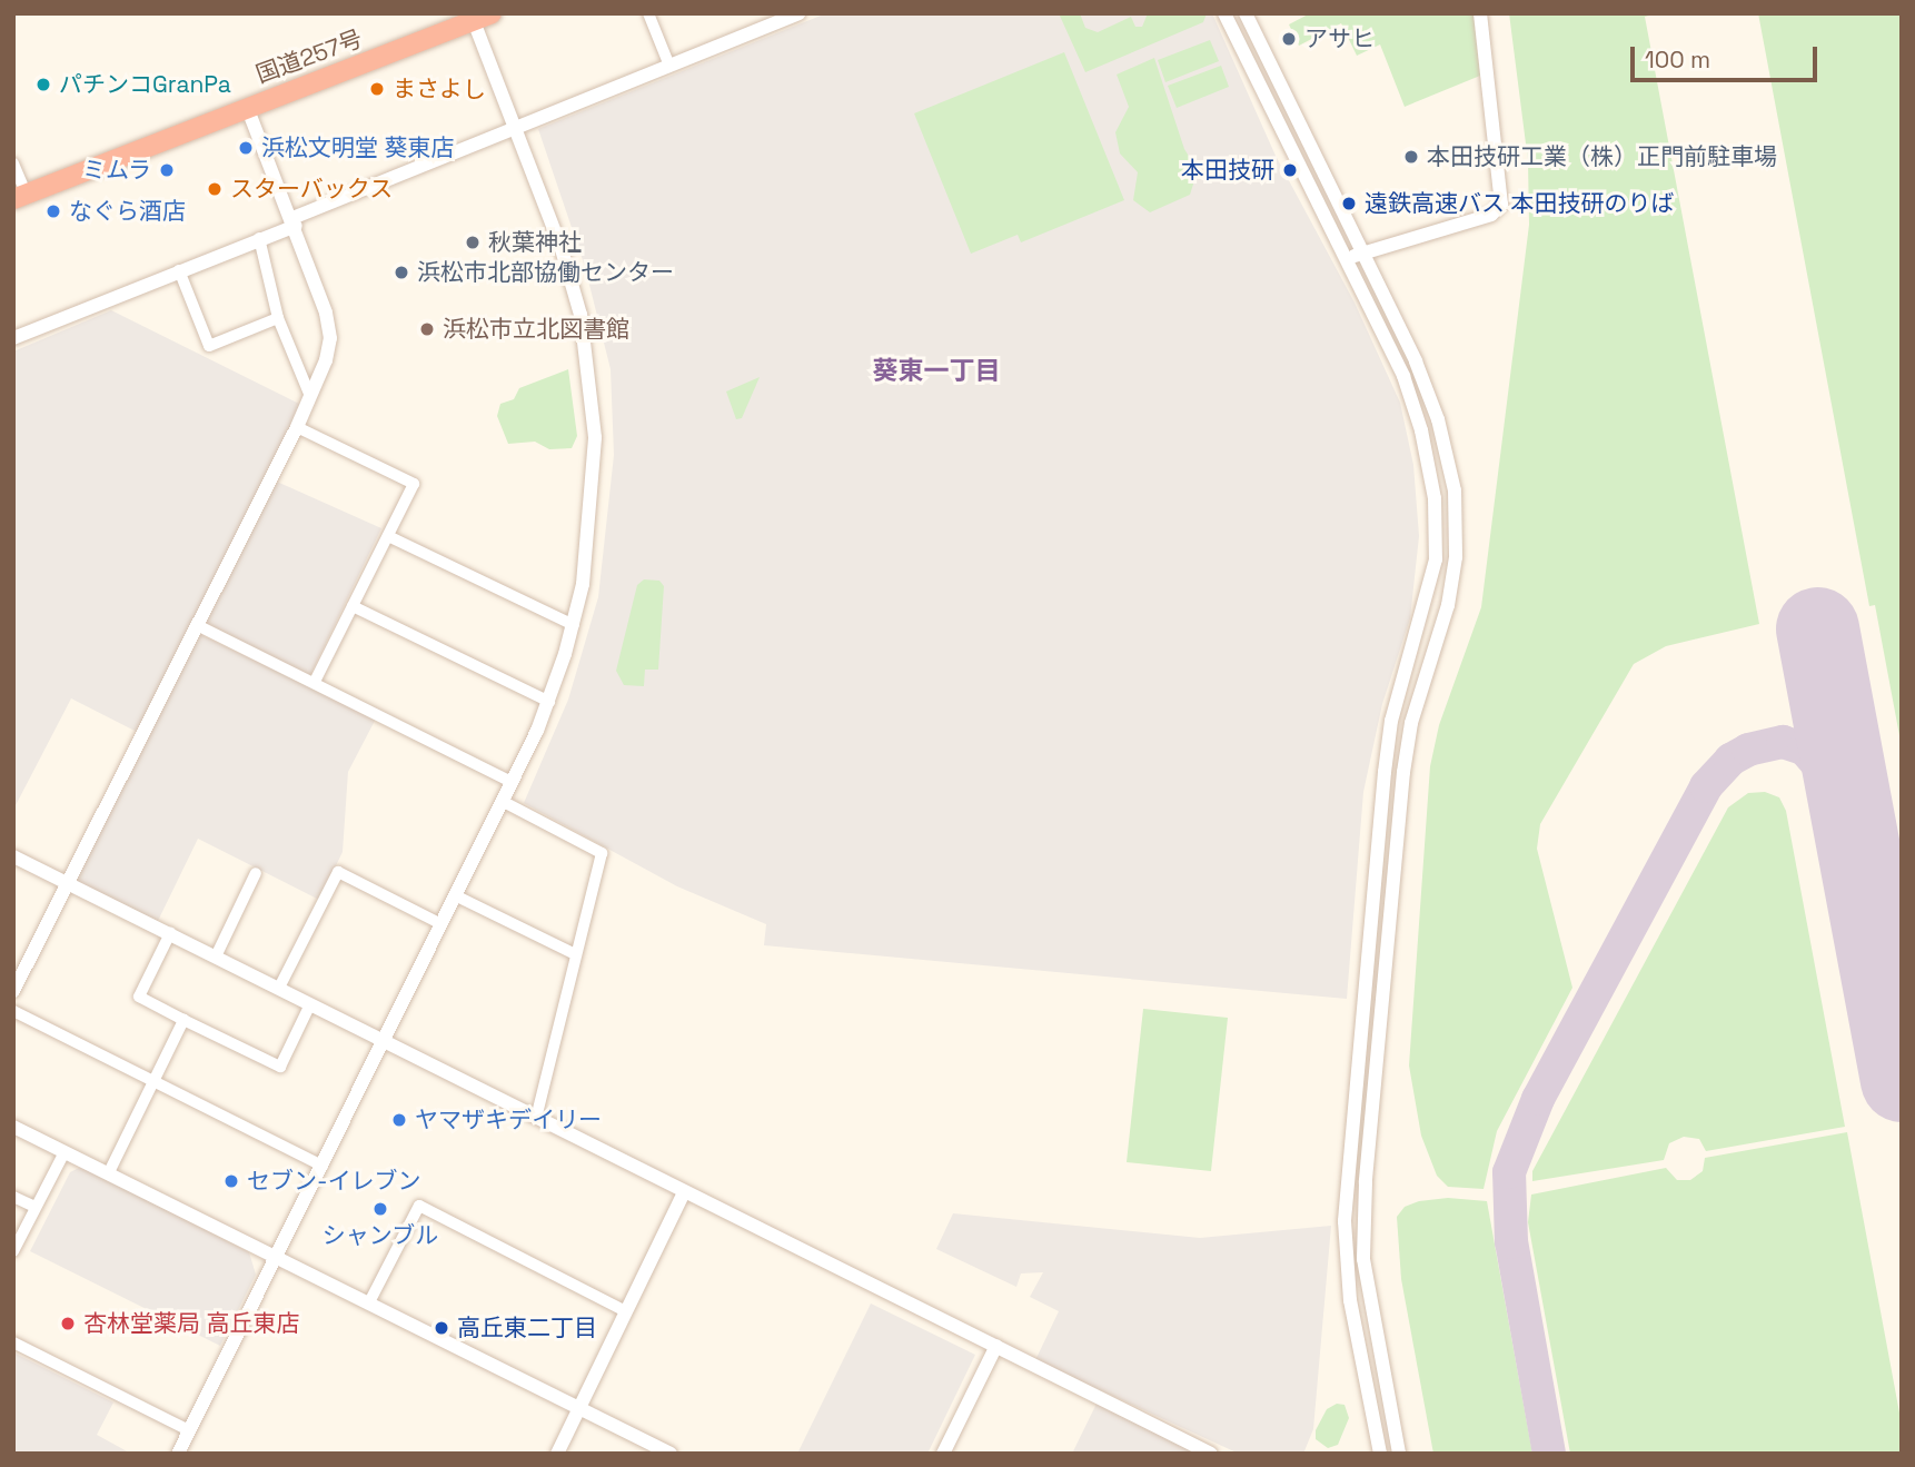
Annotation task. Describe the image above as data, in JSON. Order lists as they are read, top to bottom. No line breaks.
{"streets":{"highway":["国道257号"]},"districts":["葵東一丁目"],"places":["アサヒ","パチンコGranPa","まさよし","浜松文明堂 葵東店","本田技研工業（株）正門前駐車場","ミムラ","本田技研","スターバックス","遠鉄高速バス 本田技研のりば","なぐら酒店","秋葉神社","浜松市北部協働センター","浜松市立北図書館","ヤマザキデイリー","セブン-イレブン","シャンブル","杏林堂薬局 高丘東店","高丘東二丁目"],"scale_bar":"100 m"}
